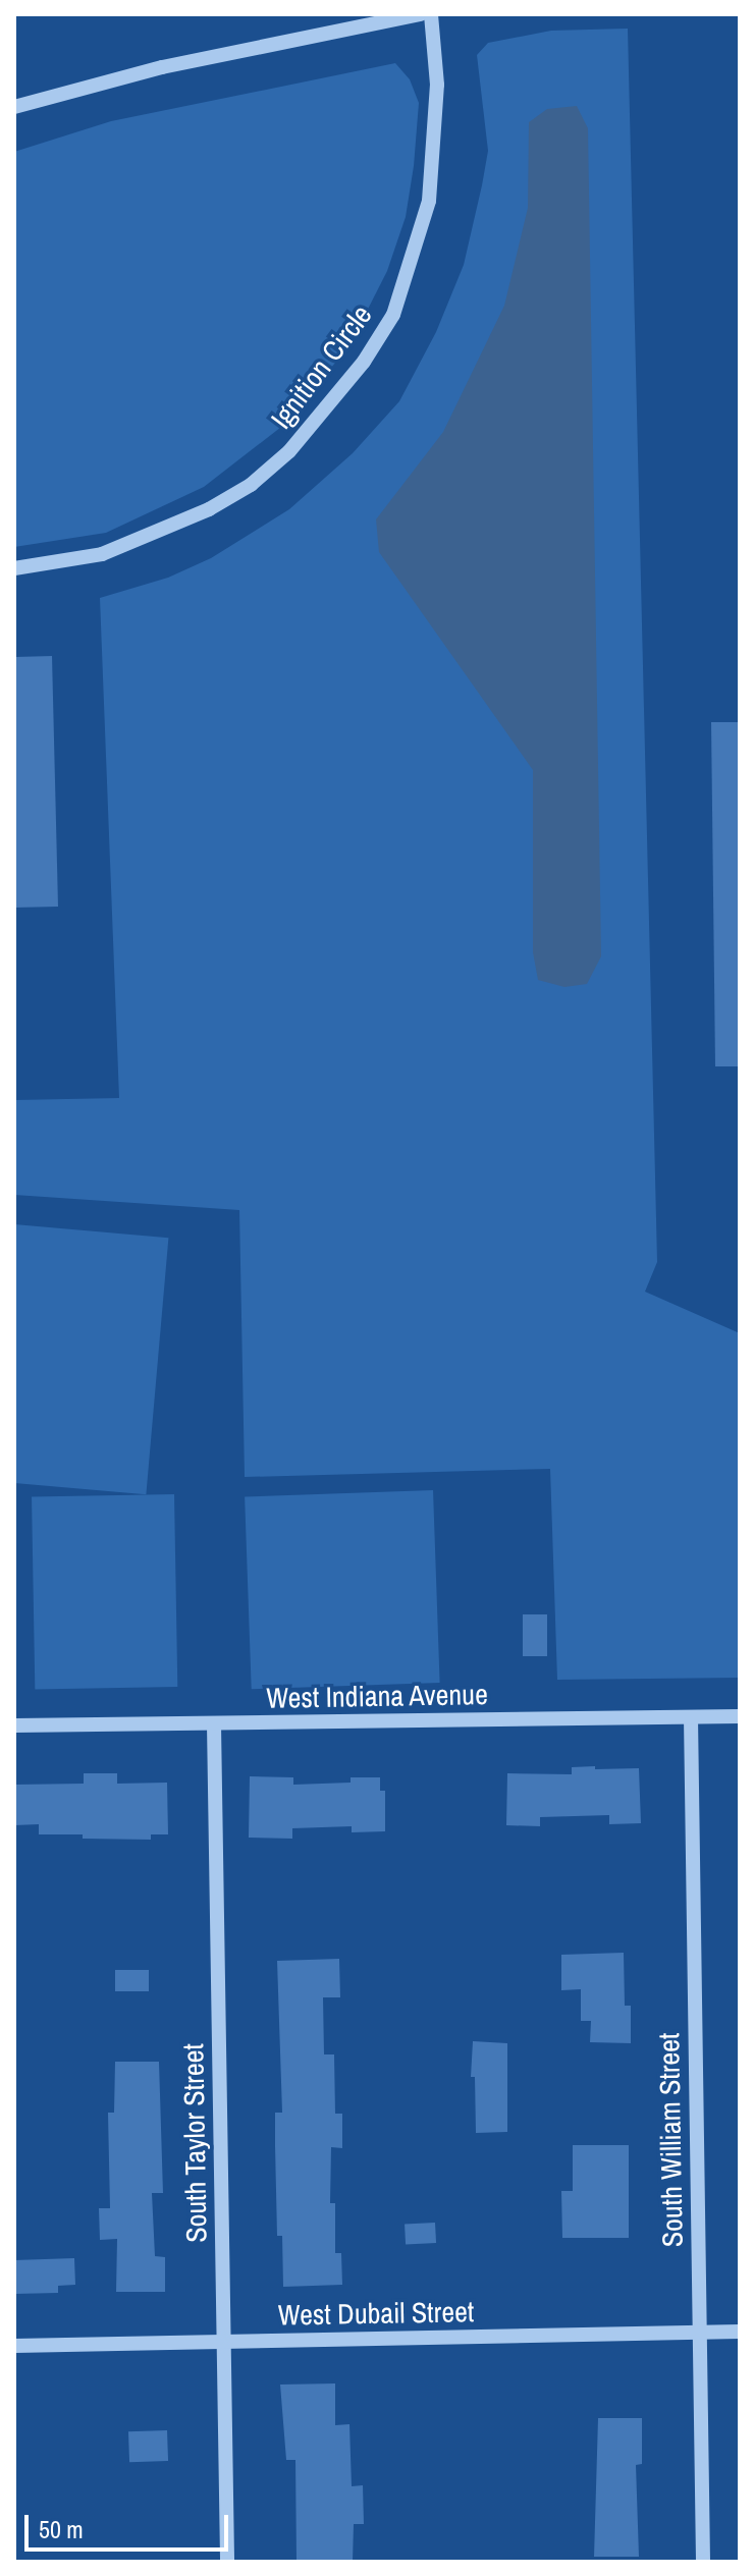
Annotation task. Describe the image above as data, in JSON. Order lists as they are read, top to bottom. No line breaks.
{"streets":{"street":["Ignition Circle","West Indiana Avenue","South William Street","South Taylor Street","West Dubail Street"]},"crossings":[["West Indiana Avenue","South William Street"],["West Indiana Avenue","South Taylor Street"],["South William Street","West Dubail Street"],["South Taylor Street","West Dubail Street"]],"scale_bar":"50 m"}
